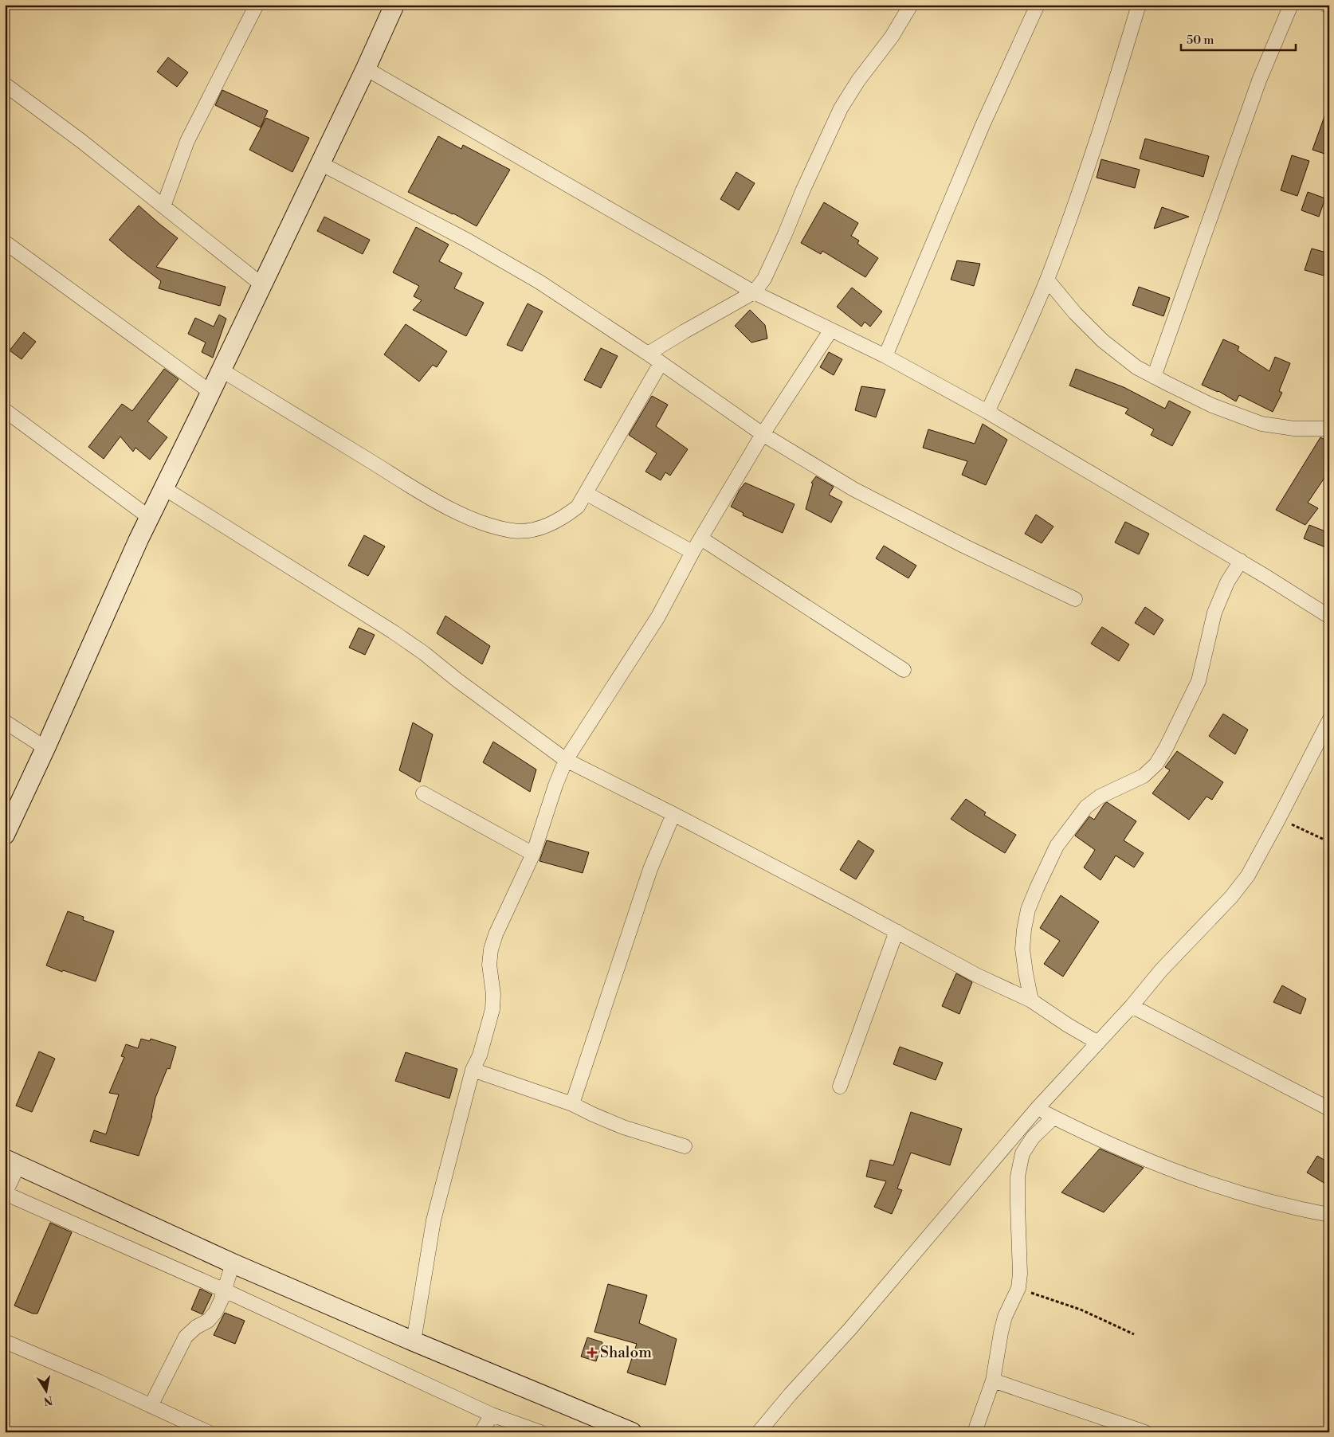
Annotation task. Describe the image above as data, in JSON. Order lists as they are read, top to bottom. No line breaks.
{"places":{"health":["Shalom"]},"scale_bar":"50 m","north":"bottom"}
